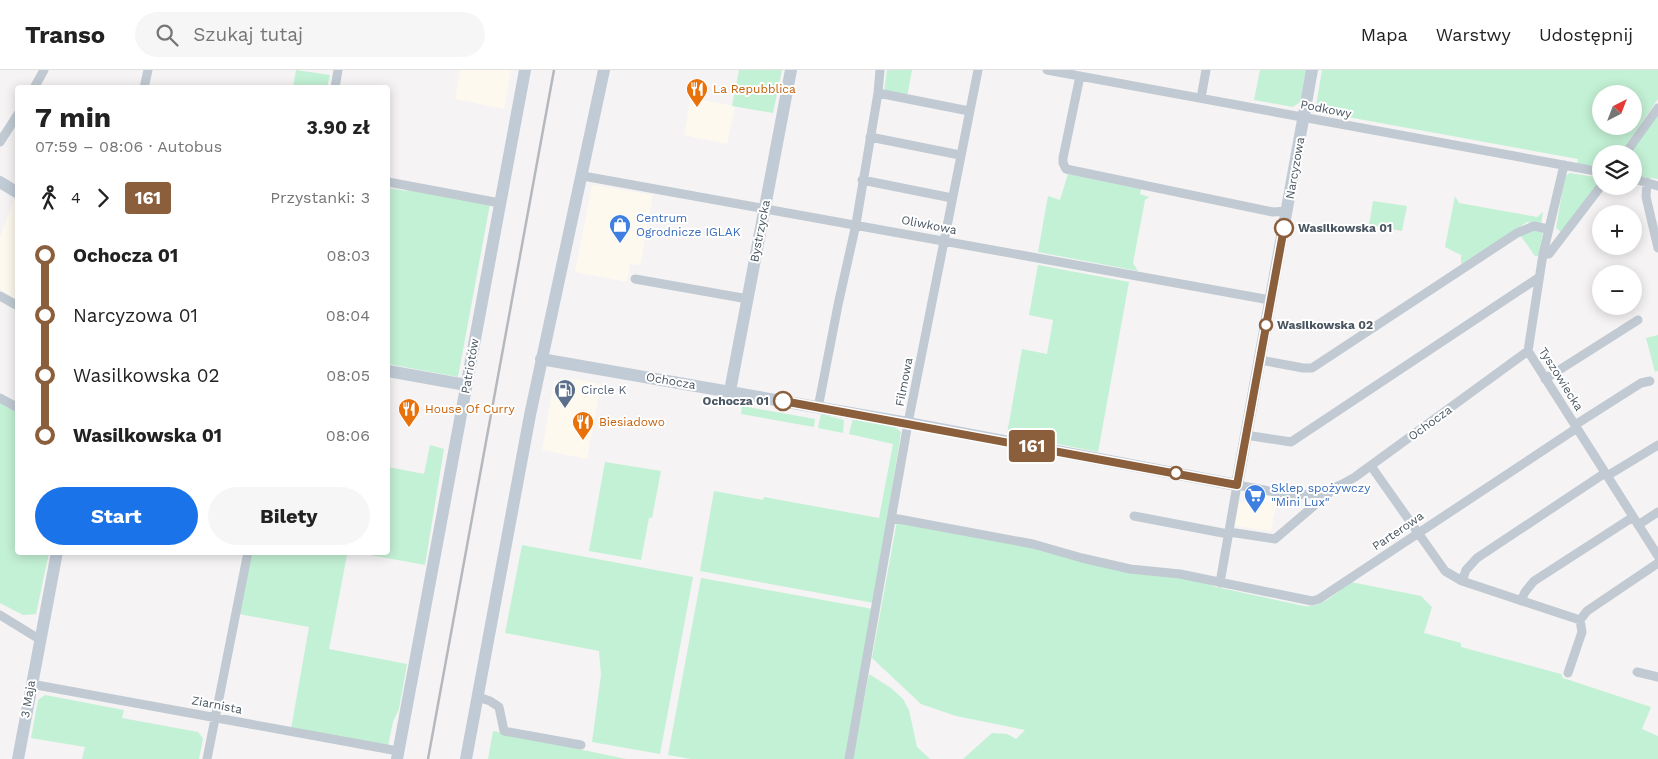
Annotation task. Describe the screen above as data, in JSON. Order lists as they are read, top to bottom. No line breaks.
{"streets":{"street":["Podkowy","Narcyzowa","Oliwkowa","Bystrzycka","Patriotów","Tyszowiecka","Ochocza","Filmowa","Parterowa","3 Maja","Ziarnista"]},"crossings":[["Podkowy","Narcyzowa"],["Podkowy","Tyszowiecka"],["Narcyzowa","Oliwkowa"],["Narcyzowa","Ochocza"],["Narcyzowa","Parterowa"],["Oliwkowa","Bystrzycka"],["Oliwkowa","Filmowa"],["Bystrzycka","Ochocza"],["Patriotów","Ziarnista"],["Tyszowiecka","Ochocza"],["Tyszowiecka","Parterowa"],["Ochocza","Filmowa"],["Filmowa","Parterowa"],["3 Maja","Ziarnista"]],"places":{"restaurant":["La Repubblica","House Of Curry","Biesiadowo"],"other":["Wasilkowska 01","Wasilkowska 02","Ochocza 01"],"shop":["Centrum Ogrodnicze IGLAK"],"fuel station":["Circle K"],"supermarket":["Sklep spożywczy \"Mini Lux\""]},"lines":["bus line 161"],"north":"top right","page":{"header":"Transo","search":"Szukaj tutaj","nav":["Mapa","Warstwy","Udostępnij"],"on_map":"161","map_buttons":["+","−"],"heading":["7 min","07:59 – 08:06 · Autobus","3.90 zł"],"legs":["4","161","Przystanki: 3"],"list":[{"name":"Ochocza 01","value":"08:03"},{"name":"Narcyzowa 01","value":"08:04"},{"name":"Wasilkowska 02","value":"08:05"},{"name":"Wasilkowska 01","value":"08:06"}],"buttons":["Start","Bilety"]}}
